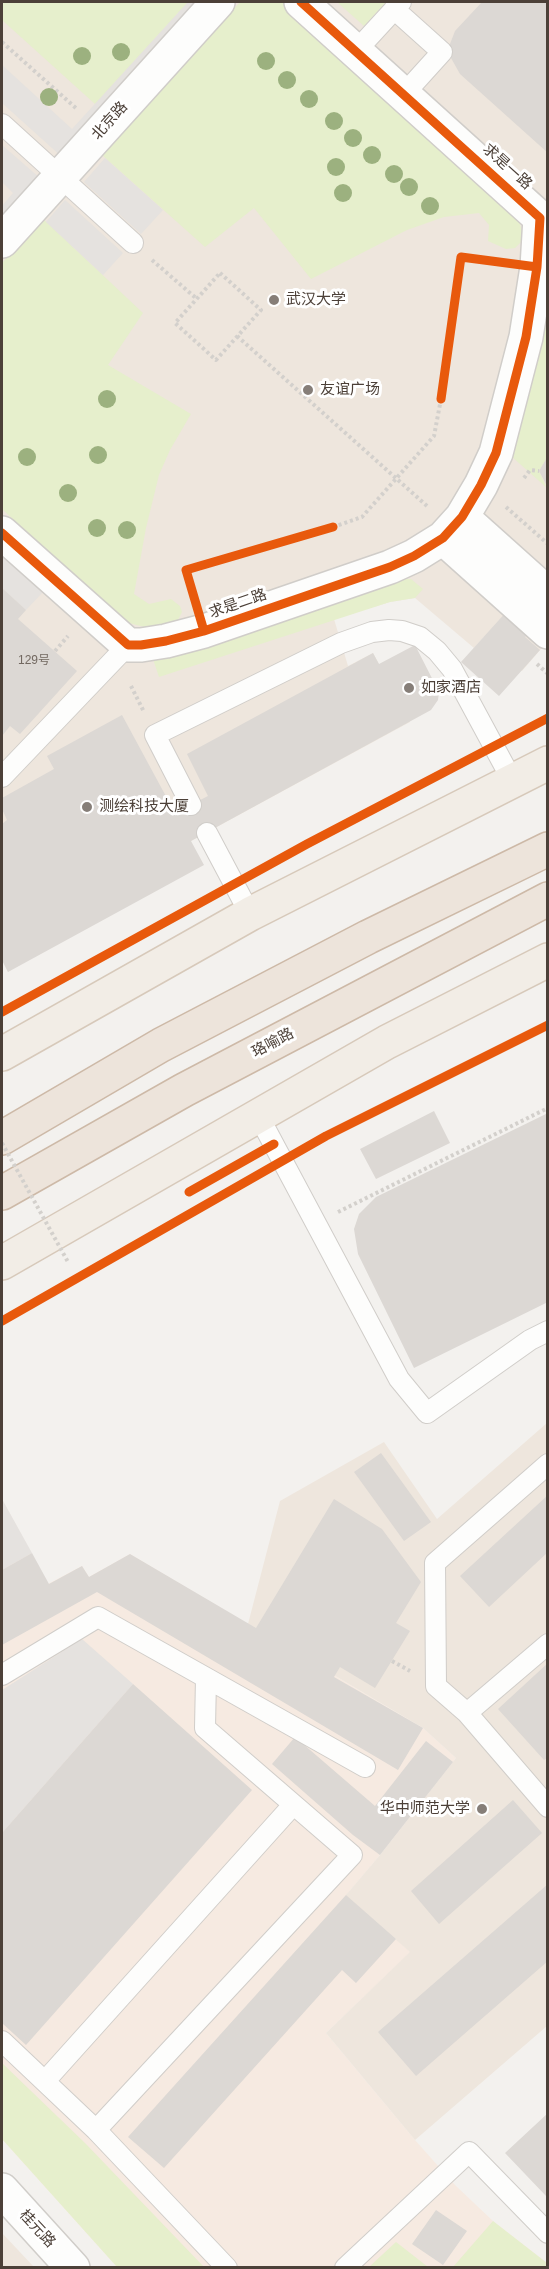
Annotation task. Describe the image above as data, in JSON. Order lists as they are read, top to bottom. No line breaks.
{"streets":{"highway":["珞喻路"],"street":["北京路","求是一路","求是二路","桂元路"]},"crossings":[["求是一路","求是二路"]],"places":["武汉大学","友谊广场","如家酒店","测绘科技大厦","华中师范大学"],"house_numbers":["129号"]}
